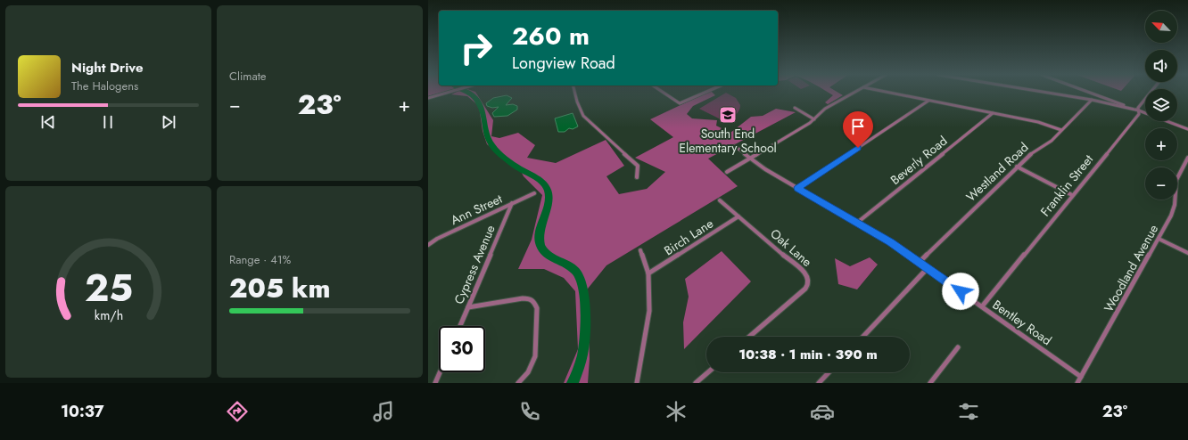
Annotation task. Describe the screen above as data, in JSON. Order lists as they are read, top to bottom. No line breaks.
{"streets":{"street":["Beverly Road","Westland Road","Franklin Street","Ann Street","Birch Lane","Oak Lane","Cypress Avenue","Woodland Avenue","Bentley Road"]},"crossings":[["Beverly Road","Bentley Road"],["Westland Road","Bentley Road"],["Franklin Street","Bentley Road"],["Ann Street","Cypress Avenue"],["Birch Lane","Oak Lane"],["Woodland Avenue","Bentley Road"]],"places":{"school or university":["South End Elementary School"]},"north":"top left","page":{"tile":["Climate",["Range · 41%","205 km"]],"map_buttons":["+","−"],"turn":["260 m","Longview Road"],"song":["Night Drive","The Halogens"],"heat":["−","23°","+"],"limit":"30","trip":"10:38 · 1 min · 390 m","tabs":["10:37","23°"],"gauge":["25","km/h"]}}
